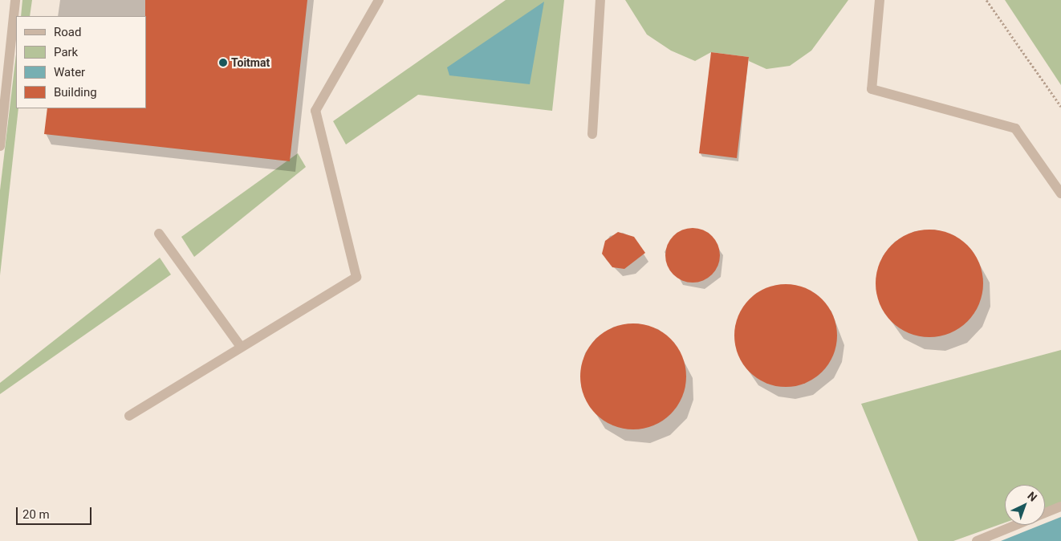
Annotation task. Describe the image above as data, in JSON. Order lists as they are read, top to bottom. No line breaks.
{"places":["Toitmat"],"legend":["Road","Park","Water","Building"],"scale_bar":"20 m","north":"top right"}
